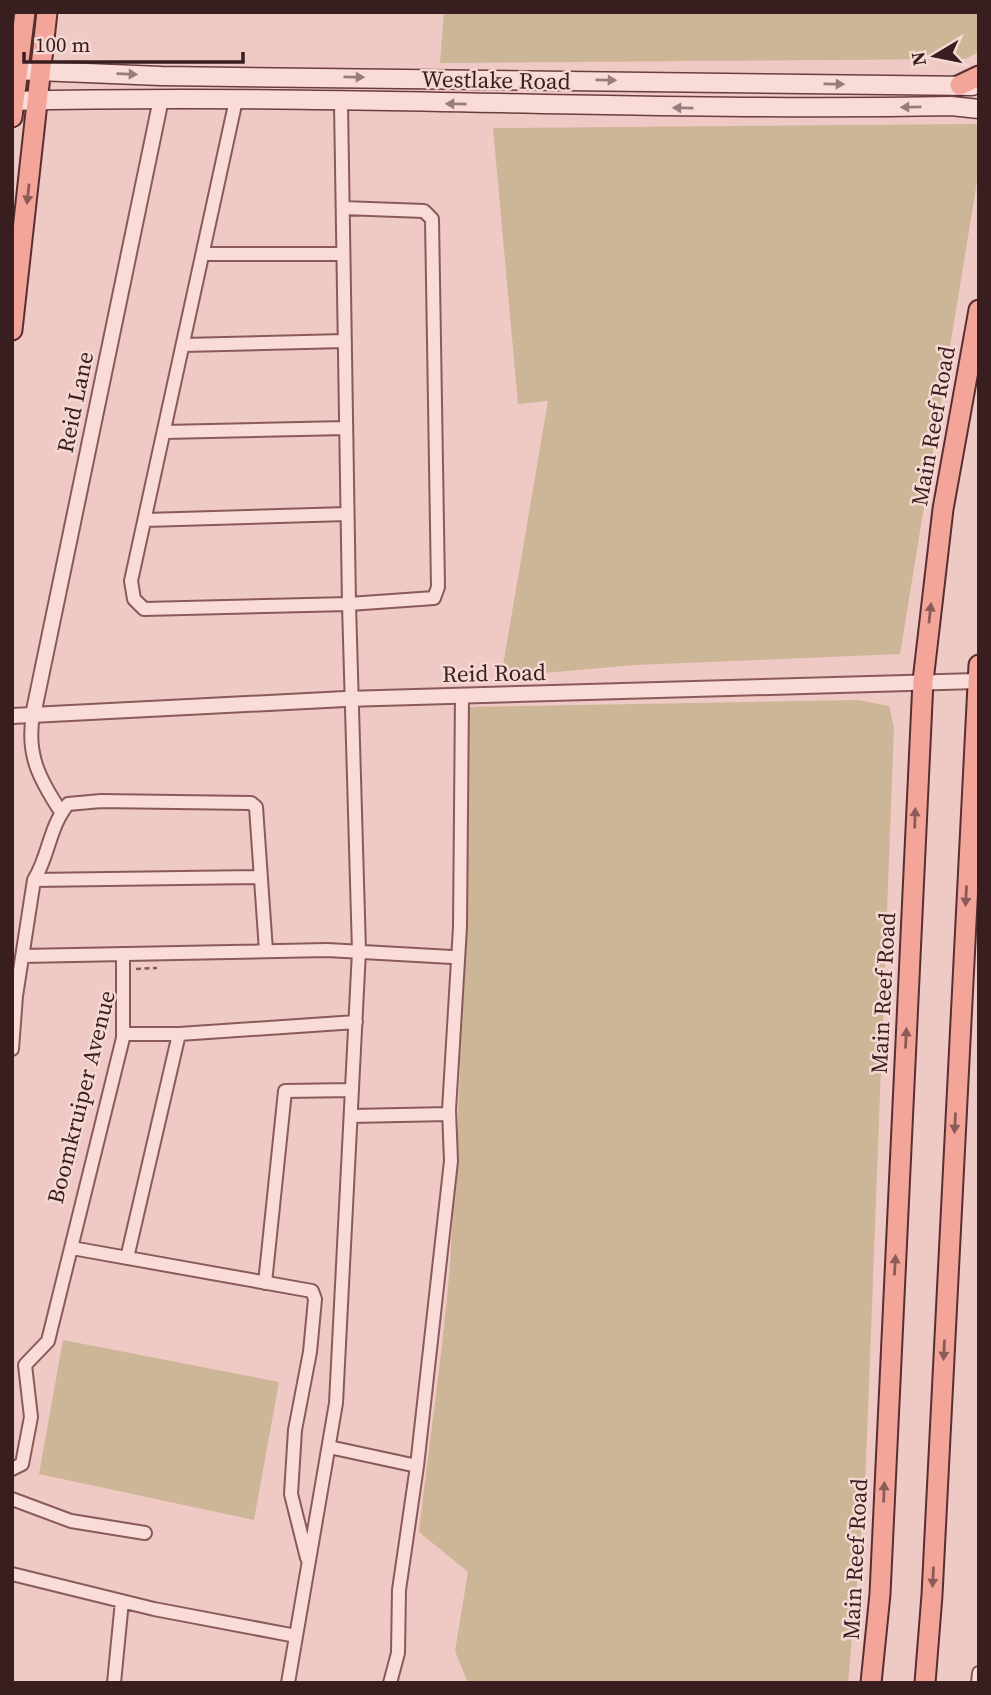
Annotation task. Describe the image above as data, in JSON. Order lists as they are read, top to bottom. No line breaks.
{"streets":{"main road":["Westlake Road","Main Reef Road"],"street":["Reid Lane","Reid Road"],"path":["Boomkruiper Avenue"]},"crossings":[["Westlake Road","Reid Lane"],["Reid Lane","Reid Road"],["Main Reef Road","Reid Road"]],"scale_bar":"100 m","north":"left"}
